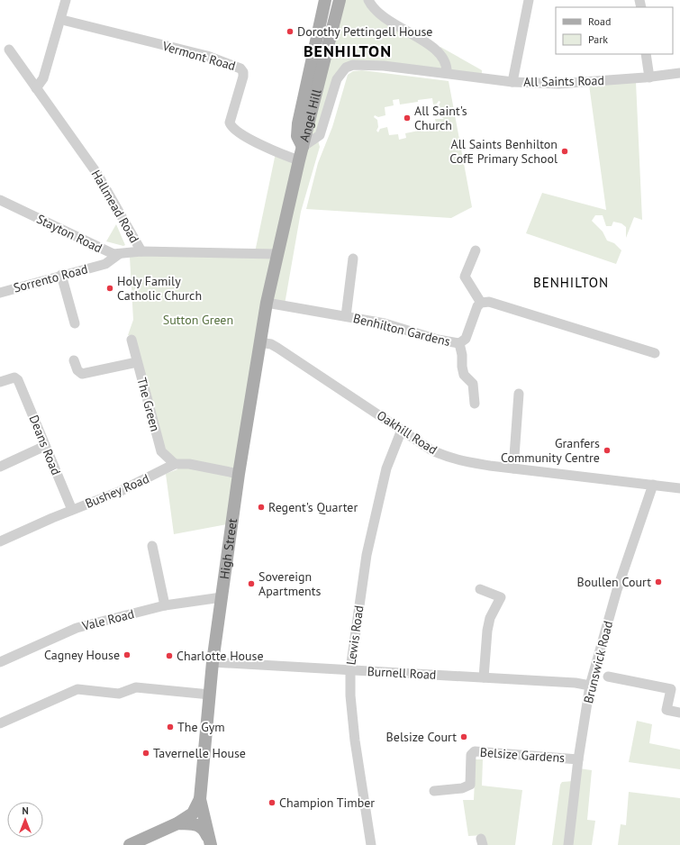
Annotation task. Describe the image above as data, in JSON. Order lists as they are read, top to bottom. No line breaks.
{"streets":{"main road":["Angel Hill","High Street"],"street":["Vermont Road","All Saints Road","Hallmead Road","Stayton Road","Sorrento Road","Benhilton Gardens","The Green","Oakhill Road","Deans Road","Bushey Road","Vale Road","Lewis Road","Brunswick Road","Burnell Road","Belsize Gardens"]},"crossings":[["Vermont Road","High Street"],["All Saints Road","Angel Hill"],["All Saints Road","High Street"],["Angel Hill","High Street"],["Hallmead Road","Stayton Road"],["Hallmead Road","High Street"],["Stayton Road","Sorrento Road"],["Benhilton Gardens","High Street"],["The Green","Bushey Road"],["Oakhill Road","High Street"],["Oakhill Road","Lewis Road"],["Oakhill Road","Brunswick Road"],["Deans Road","Bushey Road"],["Bushey Road","High Street"],["High Street","Vale Road"],["High Street","Burnell Road"],["Lewis Road","Burnell Road"],["Brunswick Road","Burnell Road"],["Brunswick Road","Belsize Gardens"]],"districts":["BENHILTON","BENHILTON"],"parks":["Sutton Green"],"places":["Dorothy Pettingell House","All Saint's Church","All Saints Benhilton CofE Primary School","Holy Family Catholic Church","Granfers Community Centre","Regent's Quarter","Boullen Court","Sovereign Apartments","Cagney House","Charlotte House","The Gym","Belsize Court","Tavernelle House","Champion Timber"],"legend":["Road","Park"],"north":"top"}
